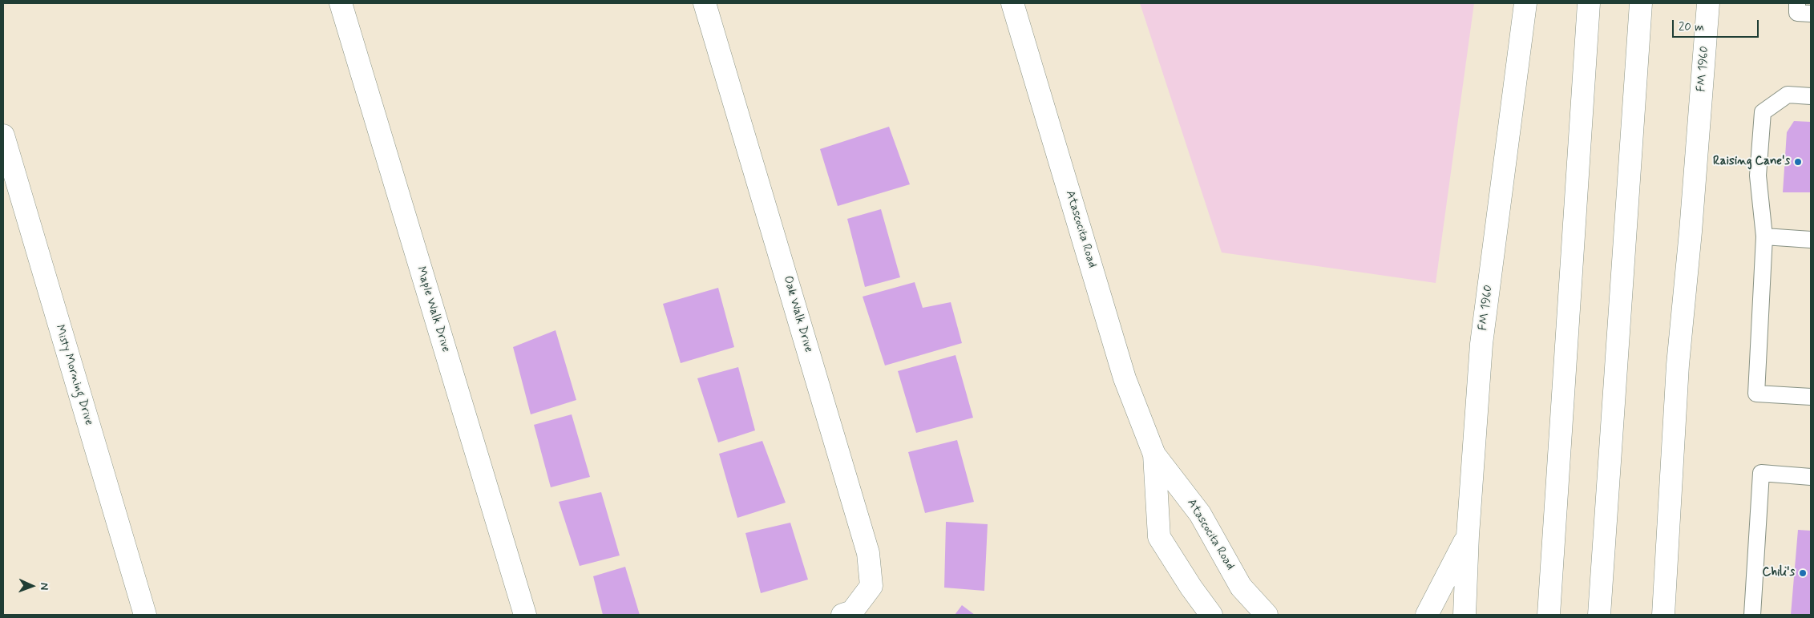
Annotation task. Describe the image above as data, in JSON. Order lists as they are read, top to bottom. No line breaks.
{"streets":{"main road":["FM 1960","Atascocita Road","Maple Walk Drive","Oak Walk Drive","Misty Morning Drive"]},"places":["Raising Cane's","Chili's"],"scale_bar":"20 m","north":"right"}
